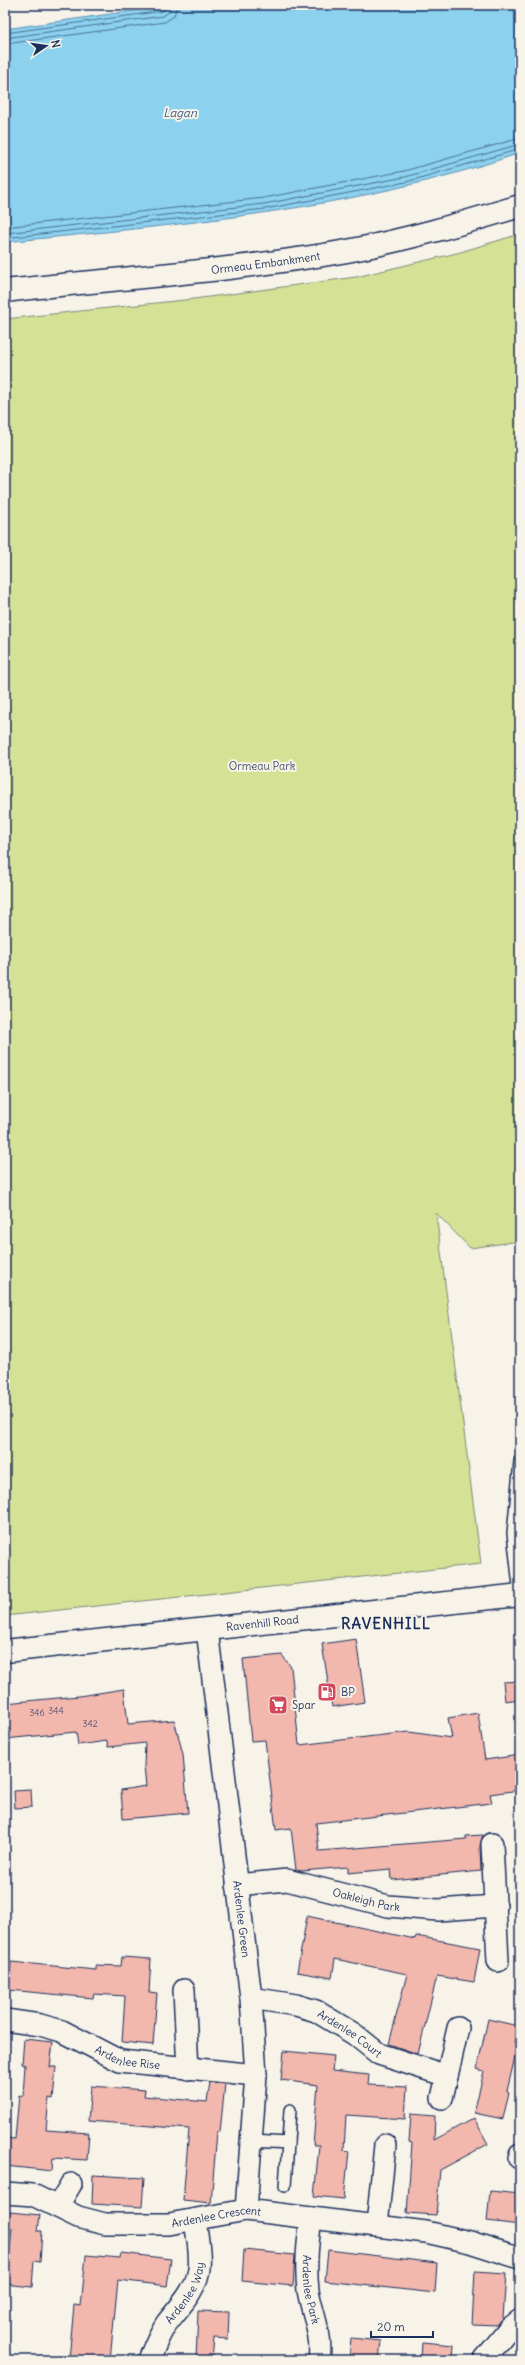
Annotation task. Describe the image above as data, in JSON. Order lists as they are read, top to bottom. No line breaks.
{"streets":{"street":["Ormeau Embankment","Ravenhill Road","Oakleigh Park","Ardenlee Green","Ardenlee Court","Ardenlee Rise","Ardenlee Crescent","Ardenlee Park","Ardenlee Way"]},"crossings":[["Ravenhill Road","Ardenlee Green"],["Oakleigh Park","Ardenlee Green"],["Ardenlee Green","Ardenlee Court"],["Ardenlee Green","Ardenlee Rise"],["Ardenlee Green","Ardenlee Crescent"],["Ardenlee Crescent","Ardenlee Park"],["Ardenlee Crescent","Ardenlee Way"]],"districts":["RAVENHILL"],"water":["Lagan"],"parks":["Ormeau Park"],"places":{"fuel station":["BP"],"supermarket":["Spar"]},"house_numbers":["344","346","342"],"scale_bar":"20 m","north":"right"}
